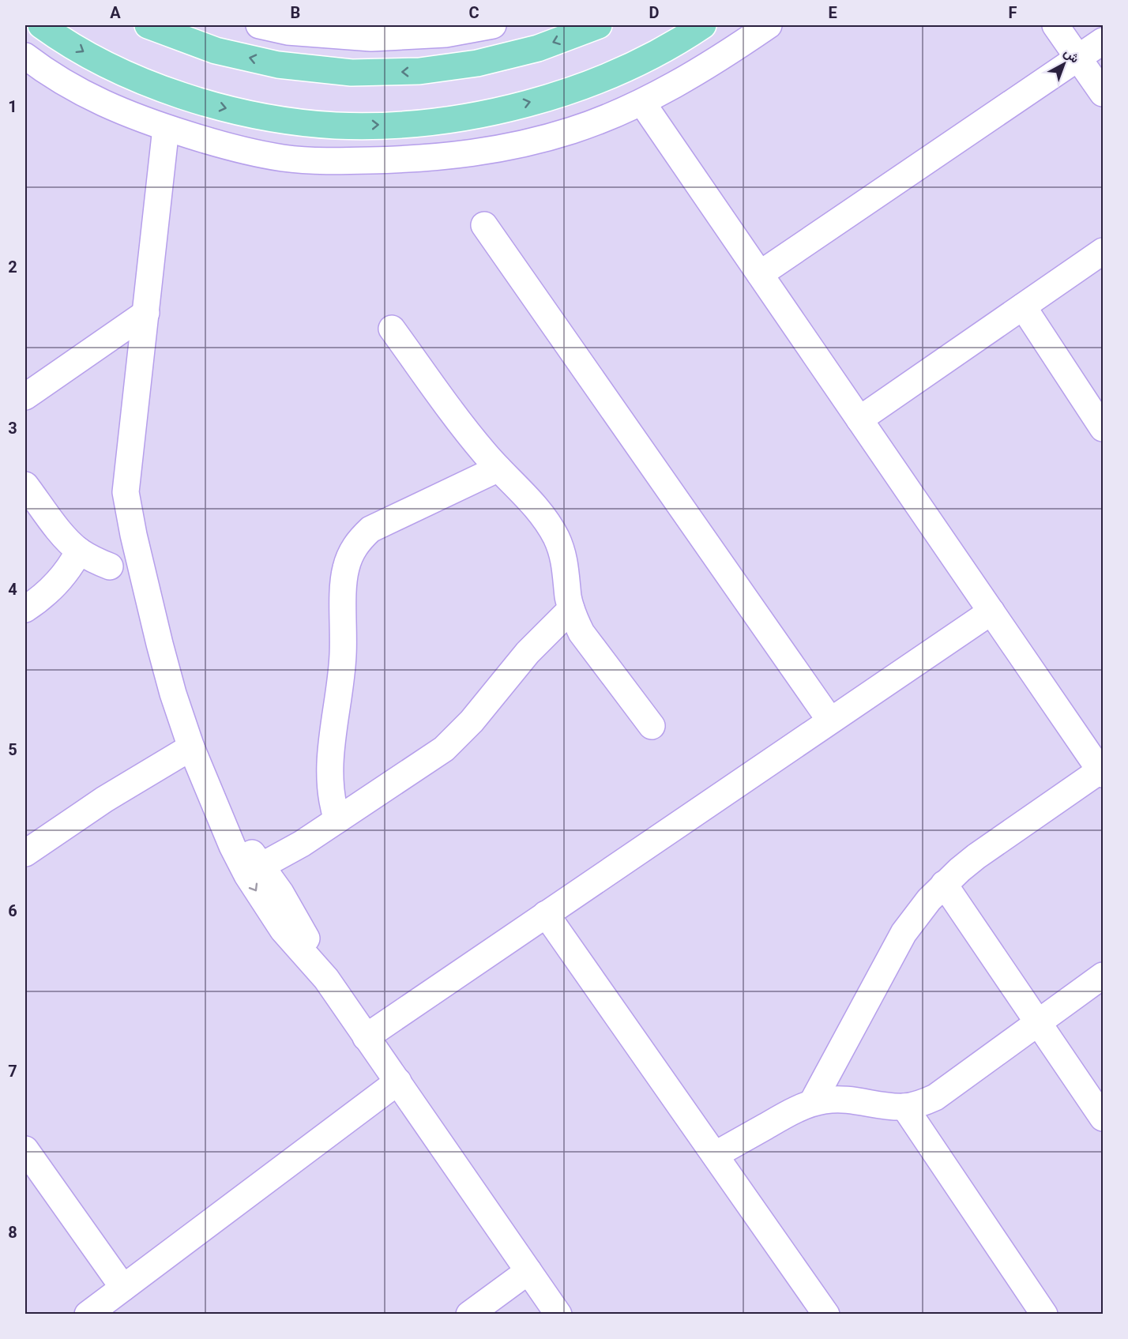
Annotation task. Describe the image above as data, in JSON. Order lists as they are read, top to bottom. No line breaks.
{"north":"top right","grid":{"columns":["A","B","C","D","E","F"],"rows":["1","2","3","4","5","6","7","8"]}}
